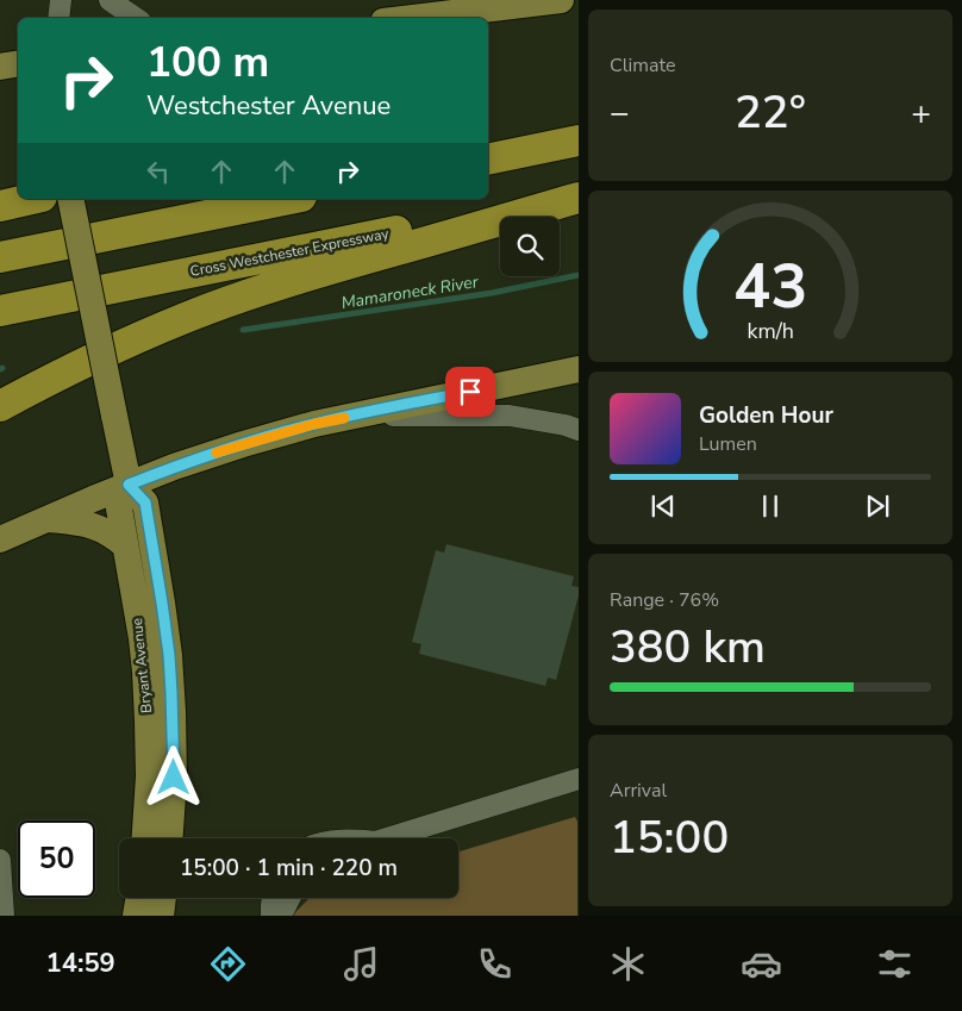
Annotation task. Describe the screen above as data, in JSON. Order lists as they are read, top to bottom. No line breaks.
{"streets":{"highway":["Cross Westchester Expressway"],"main road":["Bryant Avenue"]},"water":["Mamaroneck River"],"page":{"tile":["Climate",["Range · 76%","380 km"],["Arrival","15:00"]],"turn":["100 m","Westchester Avenue"],"heat":["−","22°","+"],"song":["Golden Hour","Lumen"],"limit":"50","trip":"15:00 · 1 min · 220 m","tabs":"14:59","gauge":["43","km/h"]}}
